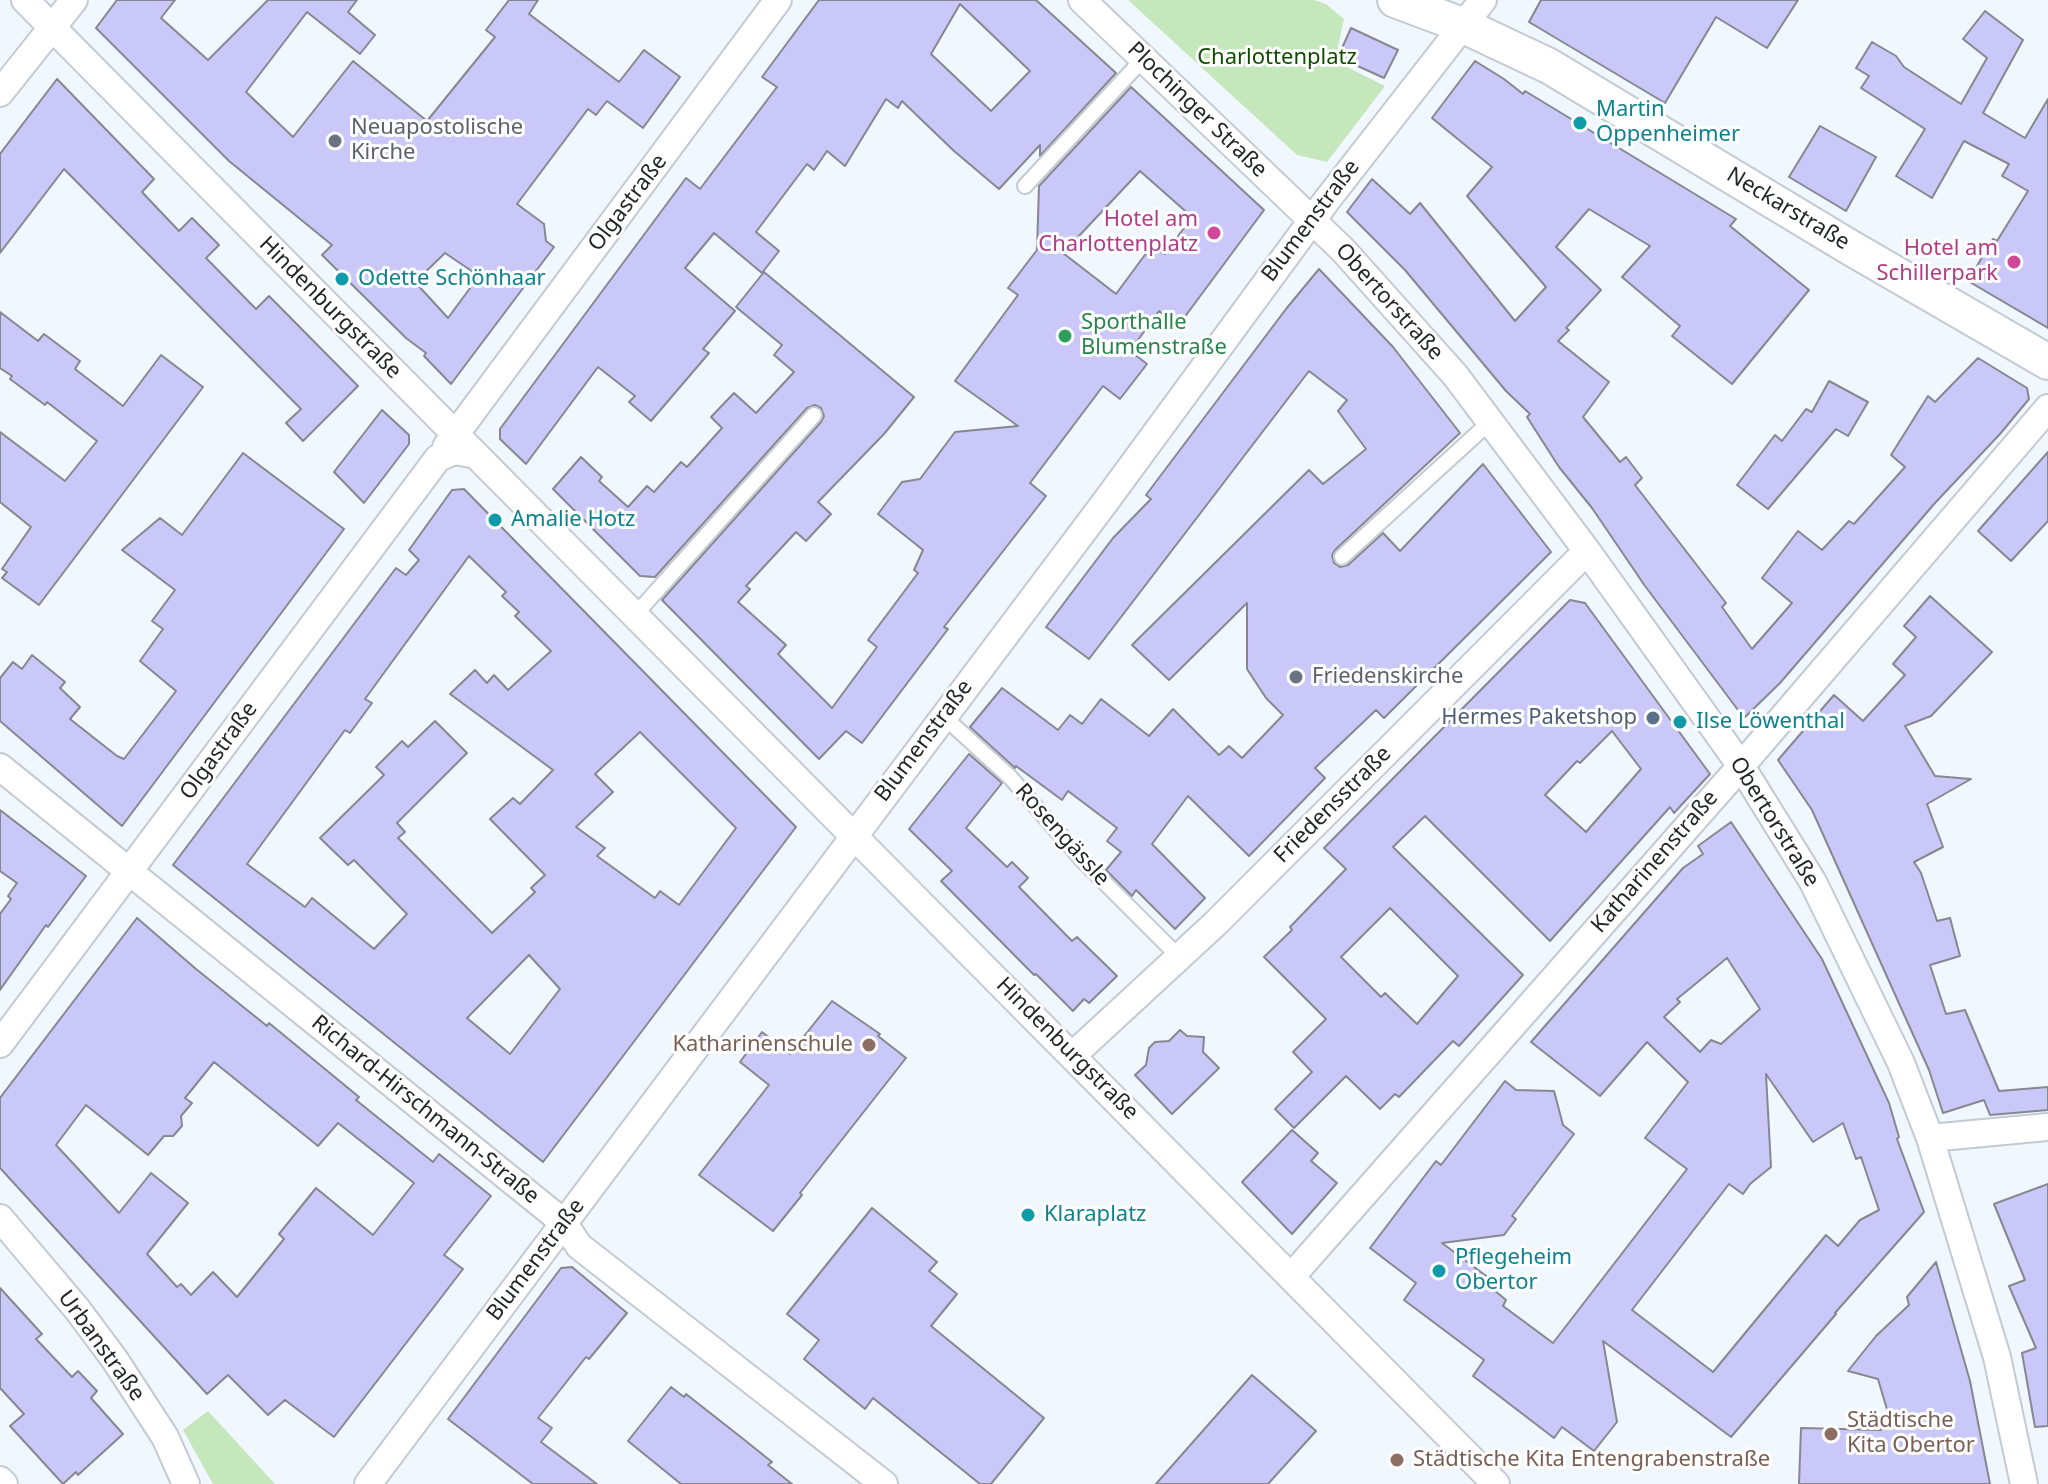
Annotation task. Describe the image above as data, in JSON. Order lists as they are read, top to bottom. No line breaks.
{"streets":{"street":["Plochinger Straße","Olgastraße","Neckarstraße","Blumenstraße","Obertorstraße","Hindenburgstraße","Friedensstraße","Katharinenstraße","Richard-Hirschmann-Straße","Urbanstraße"],"lane":["Rosengässle"]},"crossings":[["Plochinger Straße","Blumenstraße"],["Plochinger Straße","Obertorstraße"],["Olgastraße","Hindenburgstraße"],["Olgastraße","Richard-Hirschmann-Straße"],["Neckarstraße","Blumenstraße"],["Blumenstraße","Obertorstraße"],["Blumenstraße","Hindenburgstraße"],["Blumenstraße","Rosengässle"],["Blumenstraße","Richard-Hirschmann-Straße"],["Obertorstraße","Friedensstraße"],["Obertorstraße","Katharinenstraße"],["Hindenburgstraße","Friedensstraße"],["Hindenburgstraße","Katharinenstraße"],["Friedensstraße","Rosengässle"]],"parks":["Charlottenplatz"],"places":["Martin Oppenheimer","Neuapostolische Kirche","Hotel am Charlottenplatz","Hotel am Schillerpark","Odette Schönhaar","Sporthalle Blumenstraße","Amalie Hotz","Friedenskirche","Hermes Paketshop","Ilse Löwenthal","Katharinenschule","Klaraplatz","Pflegeheim Obertor","Städtische Kita Obertor","Städtische Kita Entengrabenstraße"]}
